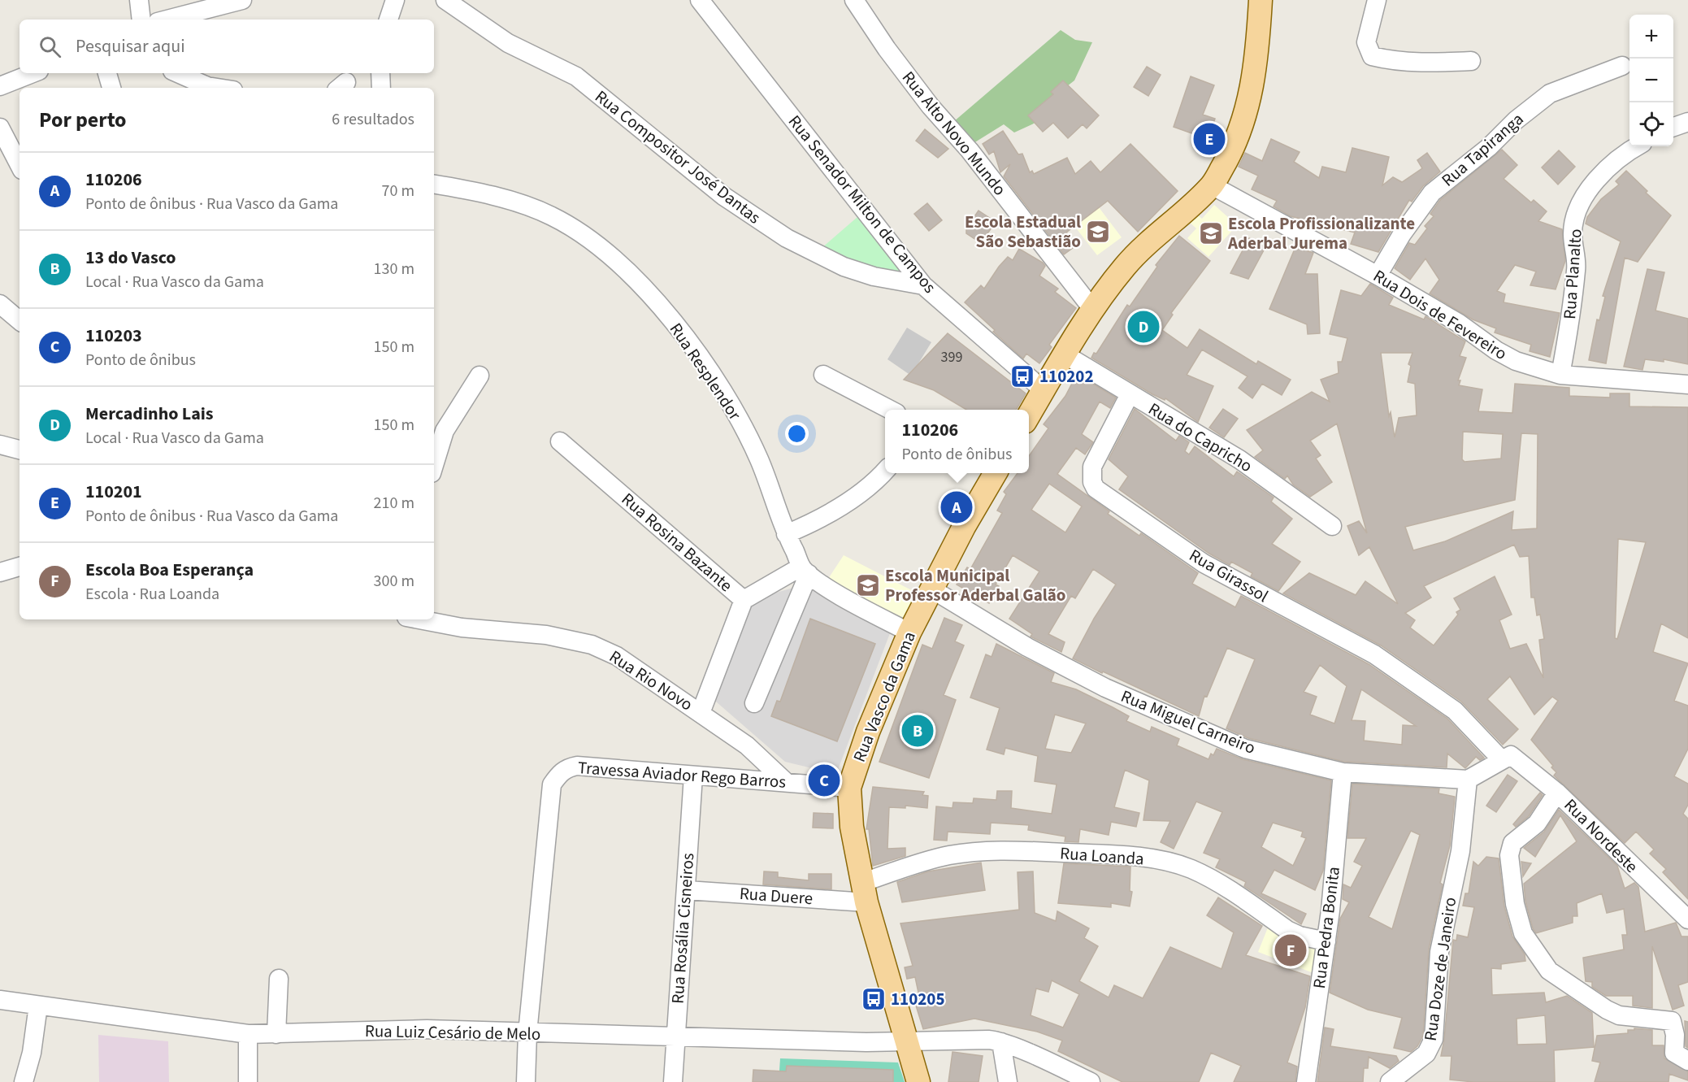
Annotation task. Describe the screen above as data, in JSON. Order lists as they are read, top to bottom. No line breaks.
{"streets":{"main road":["Rua Vasco da Gama"],"street":["Rua Alto Novo Mundo","Rua Tapiranga","Rua Compositor José Dantas","Rua Senador Milton de Campos","Rua Planalto","Rua Dois de Fevereiro","Rua Resplendor","Rua do Capricho","Rua Rosina Bazante","Rua Girassol","Rua Rio Novo","Rua Miguel Carneiro","Travessa Aviador Rego Barros","Rua Nordeste","Rua Loanda","Rua Duere","Rua Pedra Bonita","Rua Rosália Cisneiros","Rua Doze de Janeiro","Rua Luiz Cesário de Melo"]},"crossings":[["Rua Tapiranga","Rua Dois de Fevereiro"],["Rua Compositor José Dantas","Rua Senador Milton de Campos"],["Rua Planalto","Rua Dois de Fevereiro"],["Rua Resplendor","Rua Rosina Bazante"],["Rua do Capricho","Rua Girassol"],["Rua Girassol","Rua Nordeste"],["Rua Rio Novo","Travessa Aviador Rego Barros"],["Rua Vasco da Gama","Rua Miguel Carneiro"],["Rua Vasco da Gama","Travessa Aviador Rego Barros"],["Rua Vasco da Gama","Rua Loanda"],["Rua Vasco da Gama","Rua Duere"],["Rua Vasco da Gama","Rua Luiz Cesário de Melo"],["Rua Miguel Carneiro","Rua Pedra Bonita"],["Rua Miguel Carneiro","Rua Doze de Janeiro"],["Travessa Aviador Rego Barros","Rua Rosália Cisneiros"],["Travessa Aviador Rego Barros","Rua Luiz Cesário de Melo"],["Rua Loanda","Rua Duere"],["Rua Loanda","Rua Pedra Bonita"],["Rua Duere","Rua Rosália Cisneiros"],["Rua Rosália Cisneiros","Rua Luiz Cesário de Melo"]],"places":{"school or university":["Escola Estadual São Sebastião","Escola Profissionalizante Aderbal Jurema","Escola Municipal Professor Aderbal Galão"],"bus stop":["110202","110205"]},"house_numbers":["399"],"page":{"map_buttons":["+","−"],"search":"Pesquisar aqui","heading":["Por perto","6 resultados"],"pins":["E","D","A","B","C","F"],"list":[{"mark":"A","name":"110206","note":"Ponto de ônibus · Rua Vasco da Gama","value":"70 m"},{"mark":"B","name":"13 do Vasco","note":"Local · Rua Vasco da Gama","value":"130 m"},{"mark":"C","name":"110203","note":"Ponto de ônibus","value":"150 m"},{"mark":"D","name":"Mercadinho Lais","note":"Local · Rua Vasco da Gama","value":"150 m"},{"mark":"E","name":"110201","note":"Ponto de ônibus · Rua Vasco da Gama","value":"210 m"},{"mark":"F","name":"Escola Boa Esperança","note":"Escola · Rua Loanda","value":"300 m"}],"popup":["110206","Ponto de ônibus"]}}
